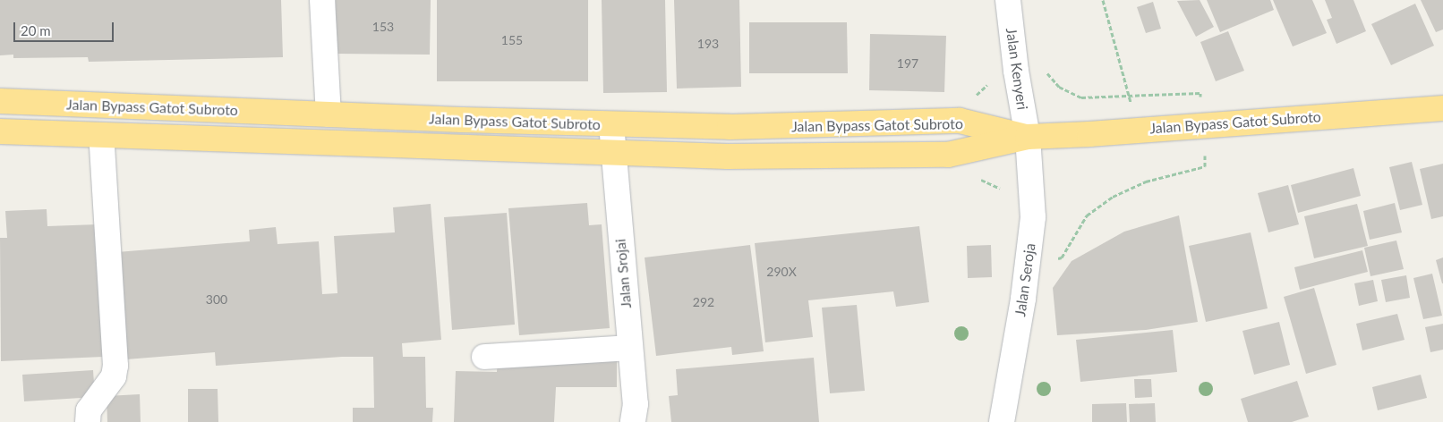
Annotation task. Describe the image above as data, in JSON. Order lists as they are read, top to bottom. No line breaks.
{"streets":{"highway":["Jalan Bypass Gatot Subroto"],"street":["Jalan Kenyeri","Jalan Srojai","Jalan Seroja"]},"crossings":[["Jalan Kenyeri","Jalan Bypass Gatot Subroto"],["Jalan Kenyeri","Jalan Seroja"],["Jalan Bypass Gatot Subroto","Jalan Srojai"],["Jalan Bypass Gatot Subroto","Jalan Seroja"]],"house_numbers":["153","155","193","197","290X","300","292"],"scale_bar":"20 m"}
